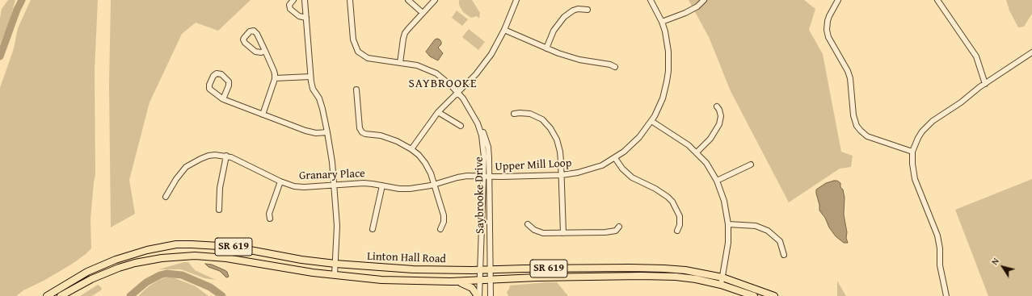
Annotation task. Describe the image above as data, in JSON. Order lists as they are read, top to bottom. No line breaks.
{"streets":{"main road":["SR 619","Linton Hall Road"],"street":["Upper Mill Loop","Granary Place","Saybrooke Drive"]},"crossings":[["Upper Mill Loop","Granary Place"],["Upper Mill Loop","Saybrooke Drive"],["Granary Place","Saybrooke Drive"],["Saybrooke Drive","Linton Hall Road"]],"districts":["SAYBROOKE"],"north":"top left"}
